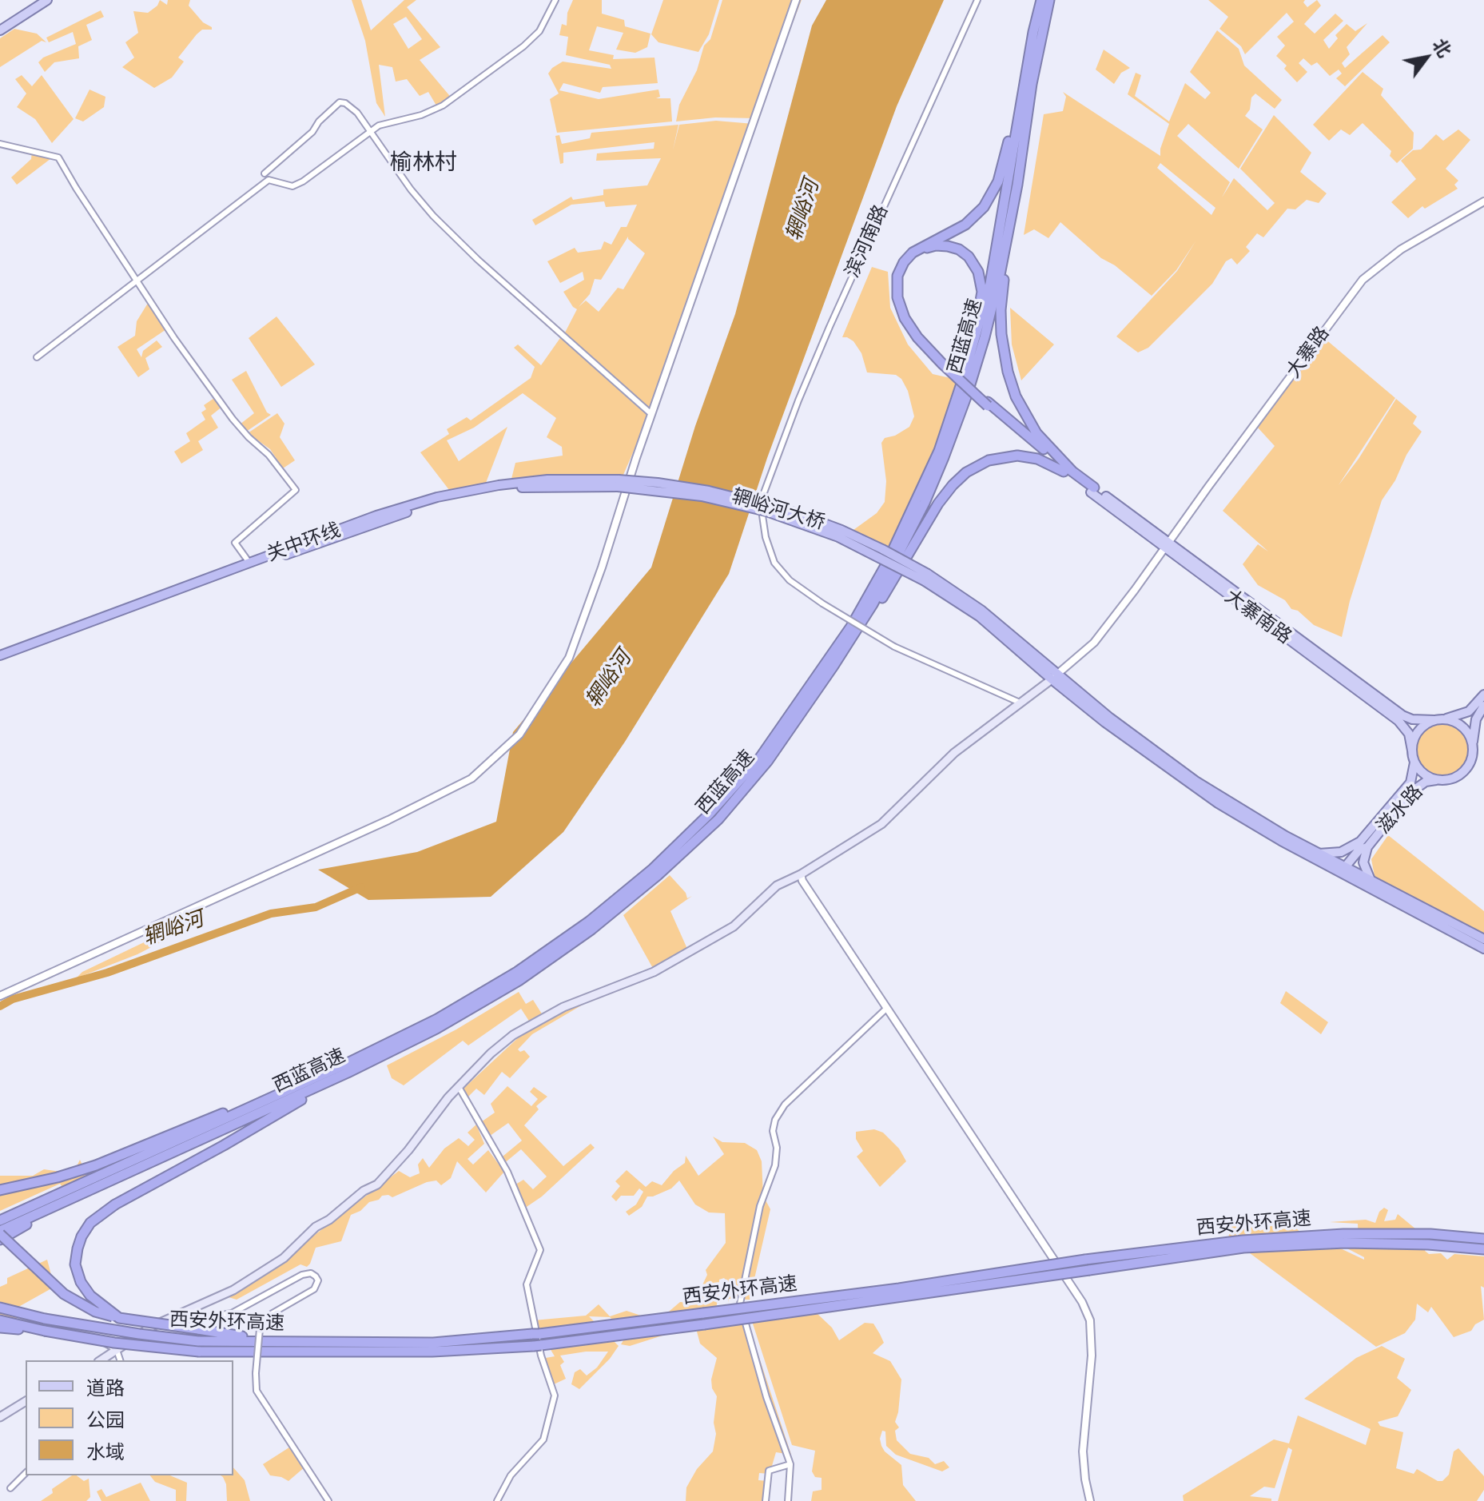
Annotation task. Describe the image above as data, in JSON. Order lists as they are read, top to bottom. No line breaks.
{"streets":{"highway":["西蓝高速","辋峪河大桥","关中环线","西安外环高速"],"main road":["大寨南路","滋水路"],"street":["滨河南路","大寨路"]},"crossings":[["大寨路","辋峪河大桥"],["大寨路","大寨南路"],["辋峪河大桥","关中环线"],["大寨南路","滋水路"]],"districts":["榆林村"],"water":["辋峪河"],"legend":["道路","公园","水域"],"north":"top right"}
